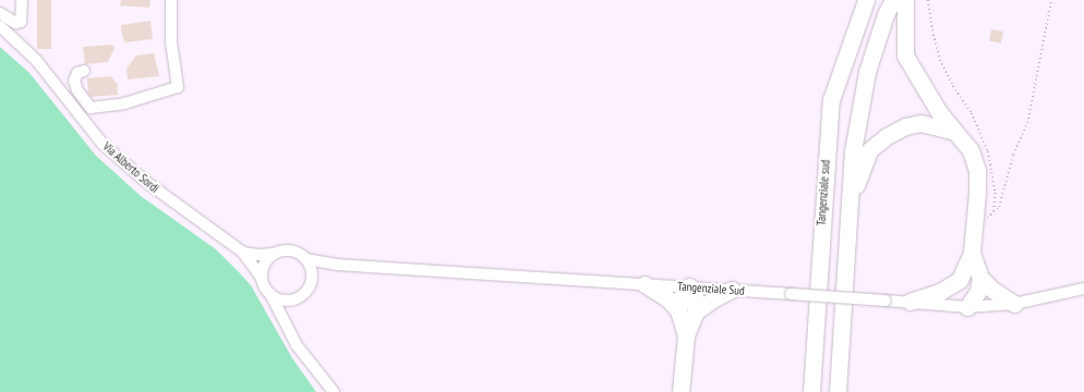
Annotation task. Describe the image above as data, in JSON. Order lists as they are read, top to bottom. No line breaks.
{"streets":{"highway":["Tangenziale sud"],"street":["Via Alberto Sordi","Tangenziale Sud"]},"crossings":[["Via Alberto Sordi","Tangenziale Sud"]]}
